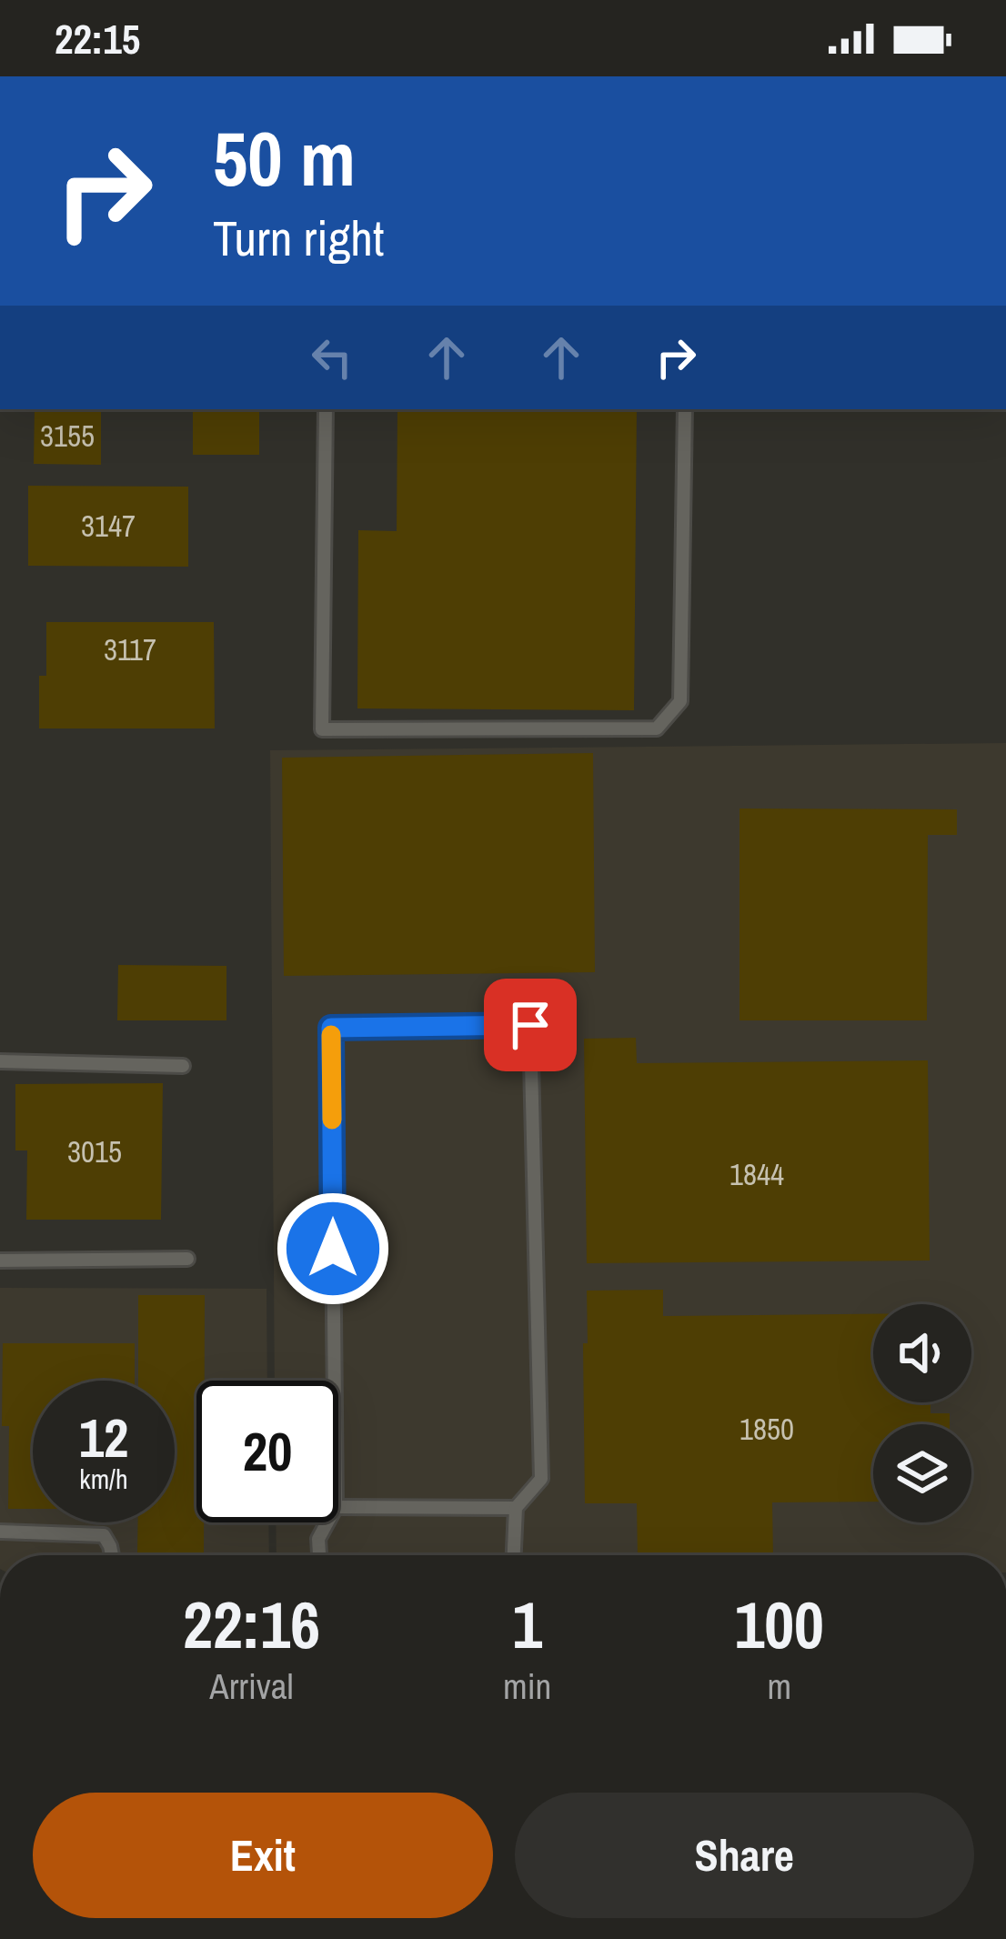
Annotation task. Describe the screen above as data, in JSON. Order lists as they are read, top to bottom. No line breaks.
{"house_numbers":["3155","3147","3117","3015","1844","1850"],"page":{"status":"22:15","turn":["50 m","Turn right"],"speed":"12 km/h","limit":"20","eta":["22:16","Arrival","1","min","100","m"],"buttons":["Exit","Share"]}}
